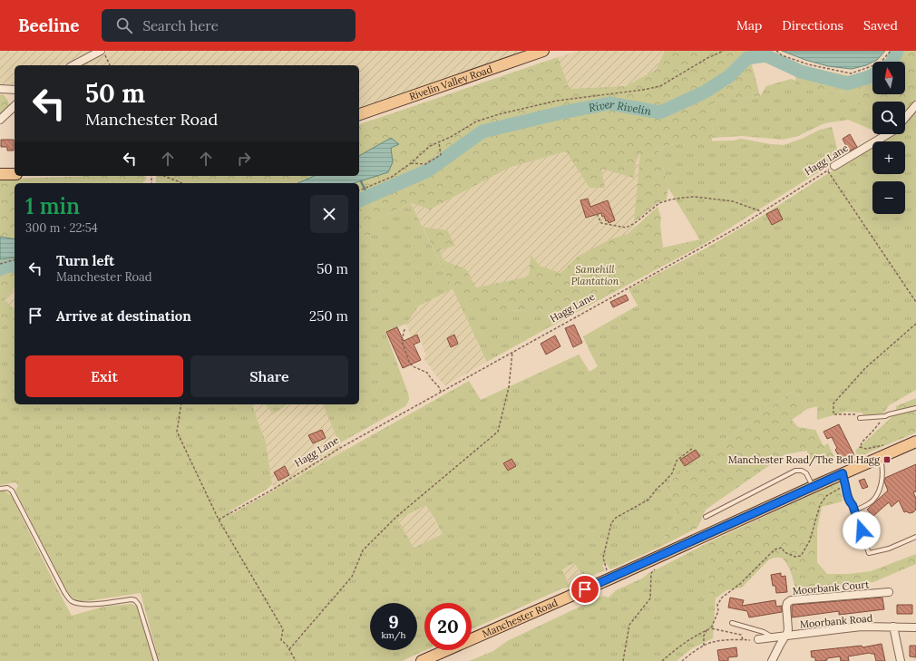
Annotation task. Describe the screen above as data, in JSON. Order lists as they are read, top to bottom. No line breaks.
{"streets":{"main road":["Rivelin Valley Road","Manchester Road"],"street":["Hagg Lane","Moorbank Court","Moorbank Road"]},"crossings":[["Moorbank Court","Moorbank Road"]],"water":["River Rivelin"],"parks":["Samehill Plantation"],"places":{"transit":["Manchester Road/The Bell Hagg"]},"north":"top","page":{"header":"Beeline","search":"Search here","nav":["Map","Directions","Saved"],"map_buttons":["+","−"],"turn":["50 m","Manchester Road"],"heading":["1 min","300 m · 22:54"],"list":[{"name":"Turn left","note":"Manchester Road","value":"50 m"},{"name":"Arrive at destination","value":"250 m"}],"buttons":["Exit","Share"],"speed":"9 km/h","limit":"20"}}
